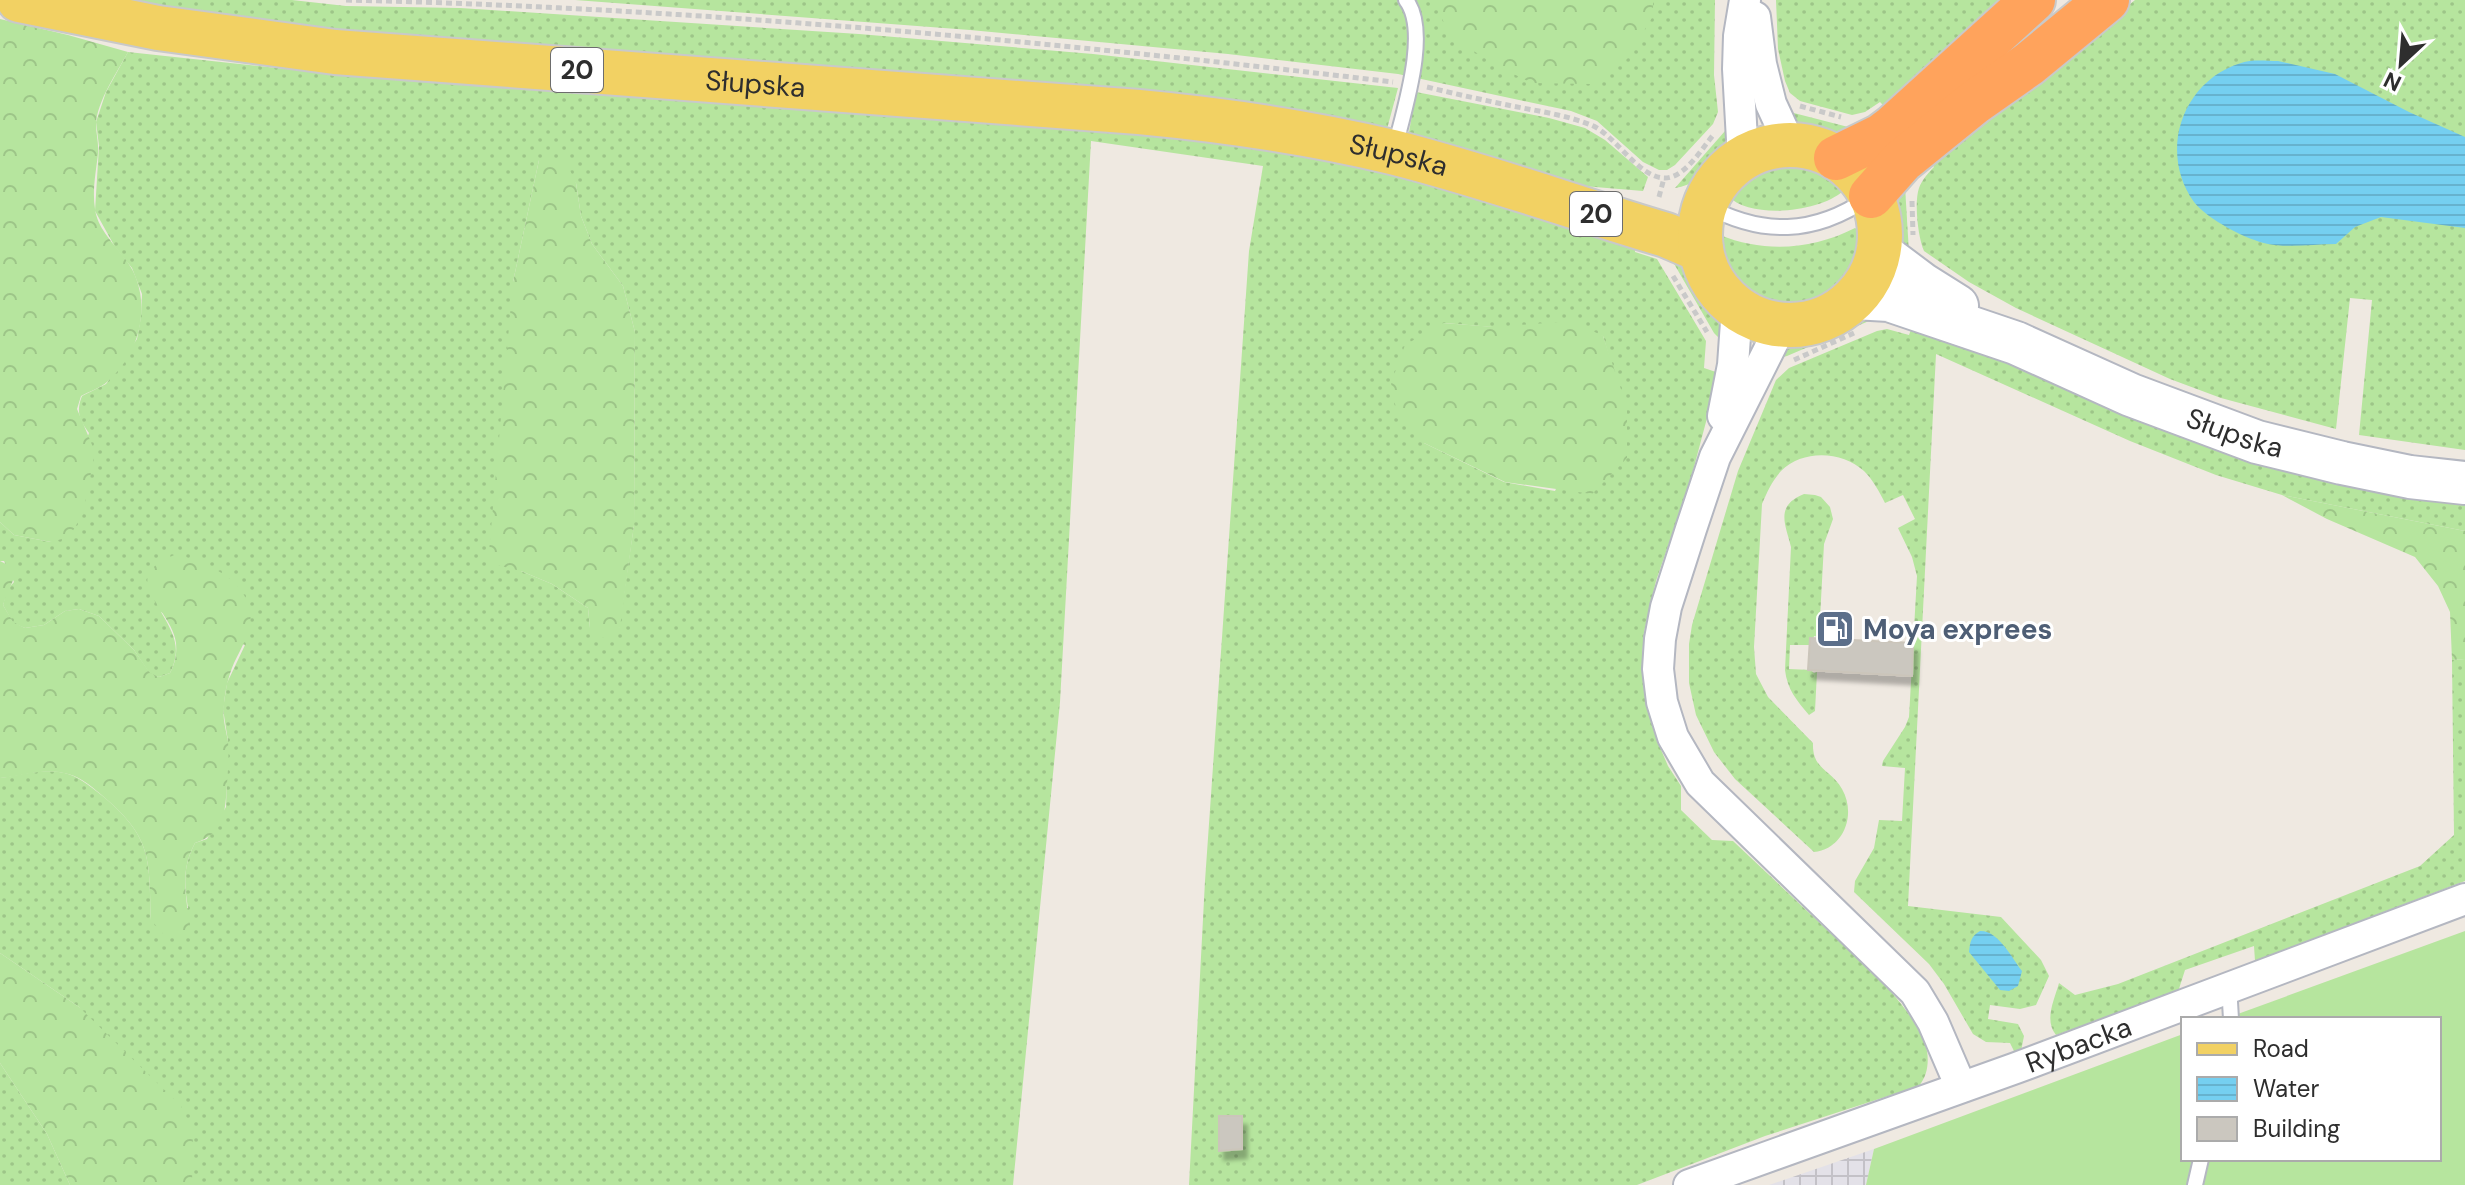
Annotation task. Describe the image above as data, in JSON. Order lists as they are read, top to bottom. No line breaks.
{"streets":{"main road":["20","Słupska"],"street":["Rybacka"]},"places":{"fuel station":["Moya exprees"]},"legend":["Road","Water","Building"],"north":"bottom left"}
